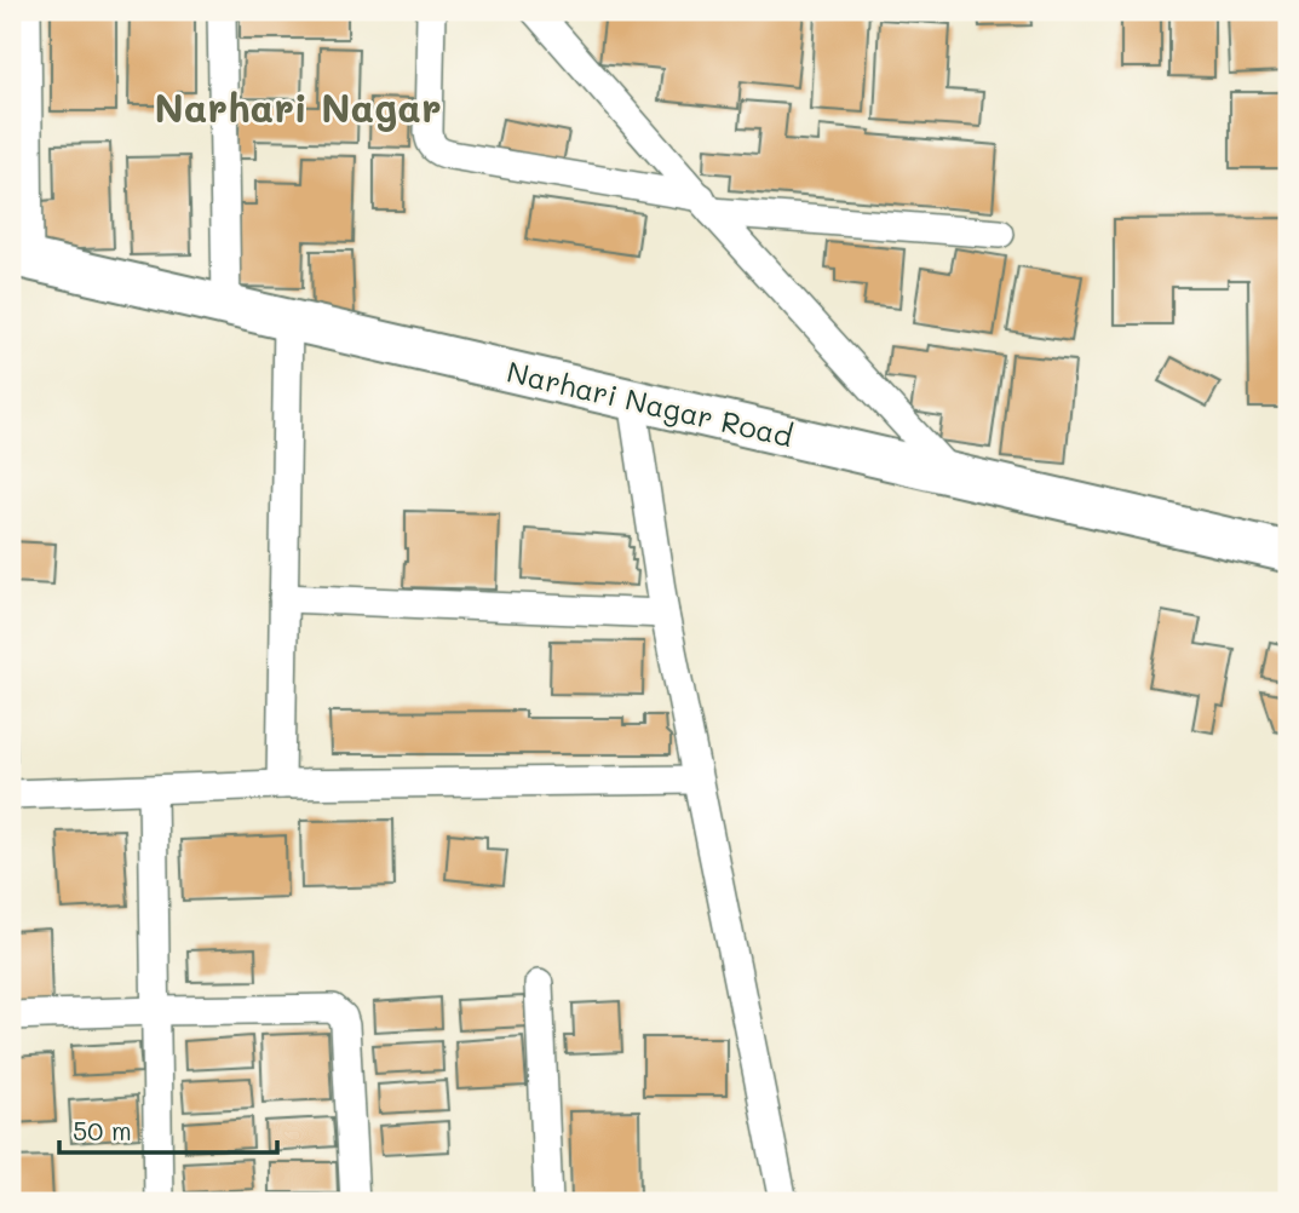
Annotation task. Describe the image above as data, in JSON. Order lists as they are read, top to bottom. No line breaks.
{"streets":{"street":["Narhari Nagar Road"]},"districts":["Narhari Nagar"],"scale_bar":"50 m"}
